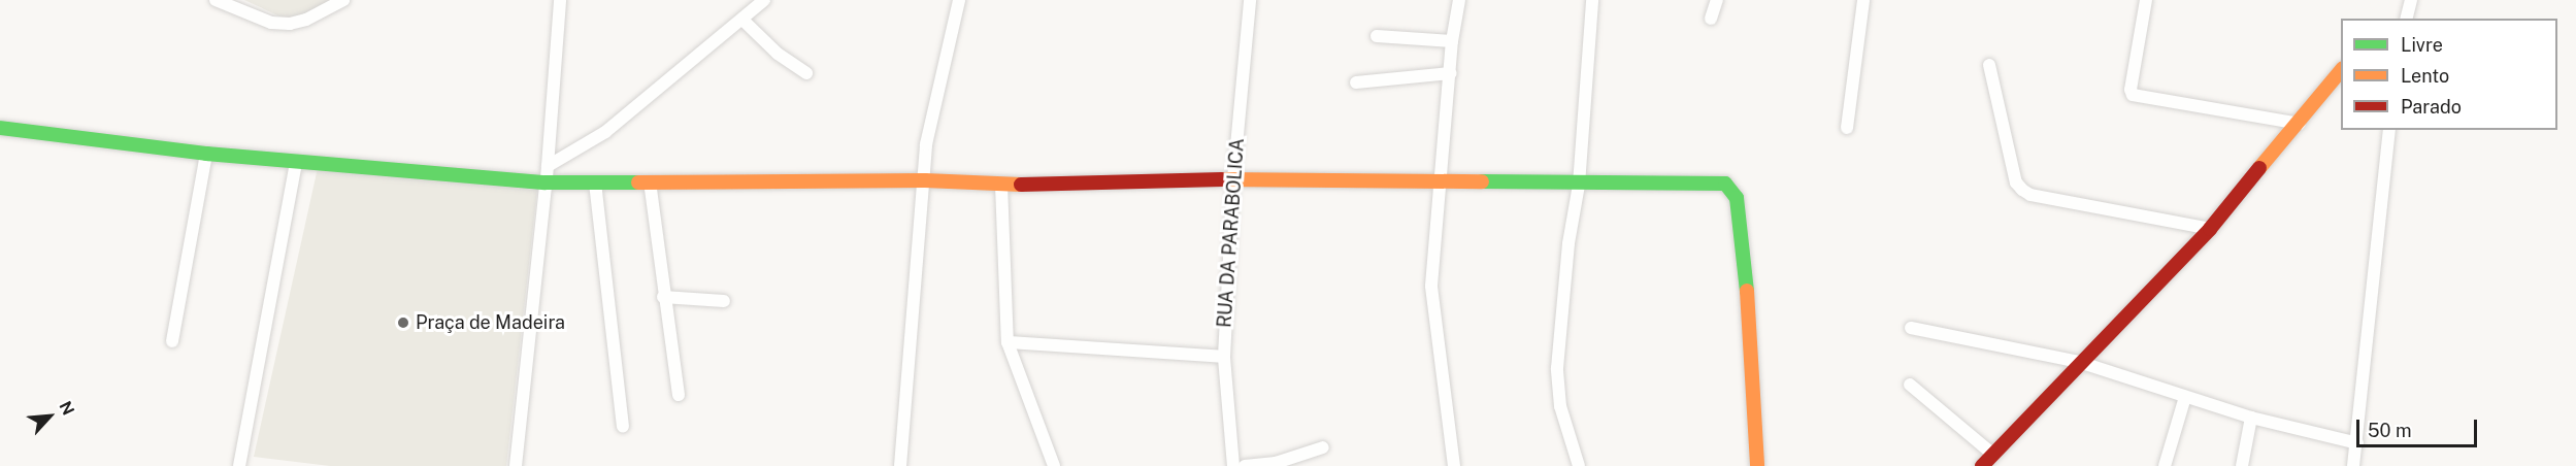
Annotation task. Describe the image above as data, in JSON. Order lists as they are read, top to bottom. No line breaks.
{"streets":{"street":["RUA DA PARABOLICA"]},"places":["Praça de Madeira"],"legend":["Livre","Lento","Parado"],"scale_bar":"50 m","north":"top right"}
